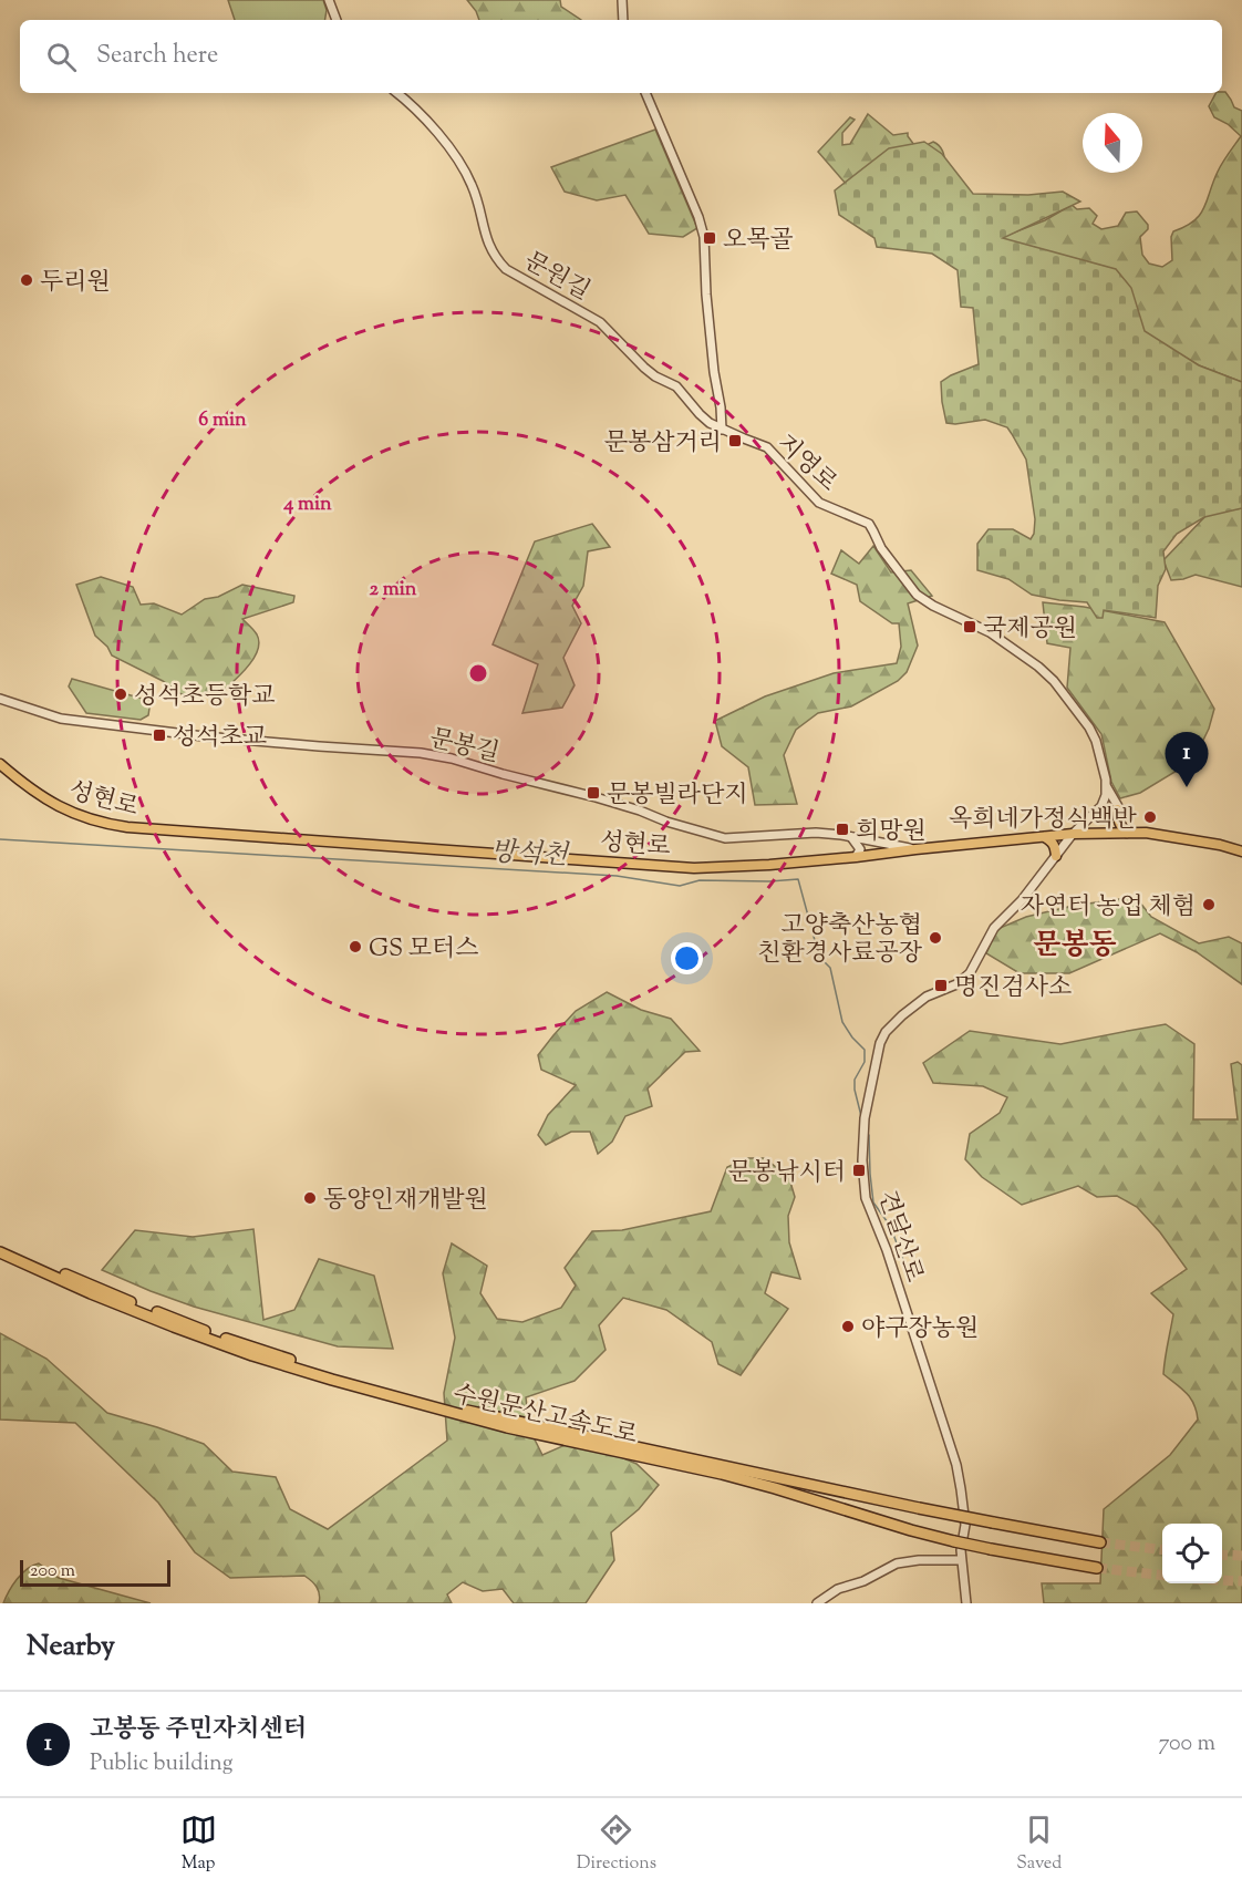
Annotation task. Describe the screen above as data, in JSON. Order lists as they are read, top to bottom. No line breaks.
{"streets":{"highway":["수원문산고속도로"],"main road":["성현로"],"street":["문원길","지영로","문봉길","견달산로"]},"crossings":[["문원길","지영로"],["문봉길","성현로"],["성현로","견달산로"]],"districts":["문봉동"],"water":["방석천"],"places":{"transit":["오목골","문봉삼거리","국제공원","성석초교","문봉빌라단지","희망원","명진검사소","문봉낚시터"],"other":["두리원","성석초등학교","옥희네가정식백반","자연터 농업 체험","고양축산농협 친환경사료공장","GS 모터스","동양인재개발원","야구장농원"]},"scale_bar":"200 m","north":"top","page":{"search":"Search here","pins":"1","scale":"200 m","heading":"Nearby","list":[{"mark":"1","name":"고봉동 주민자치센터","note":"Public building","value":"700 m"}],"nav":["Map","Directions","Saved"]},"rings":["6 min","4 min","2 min"]}
